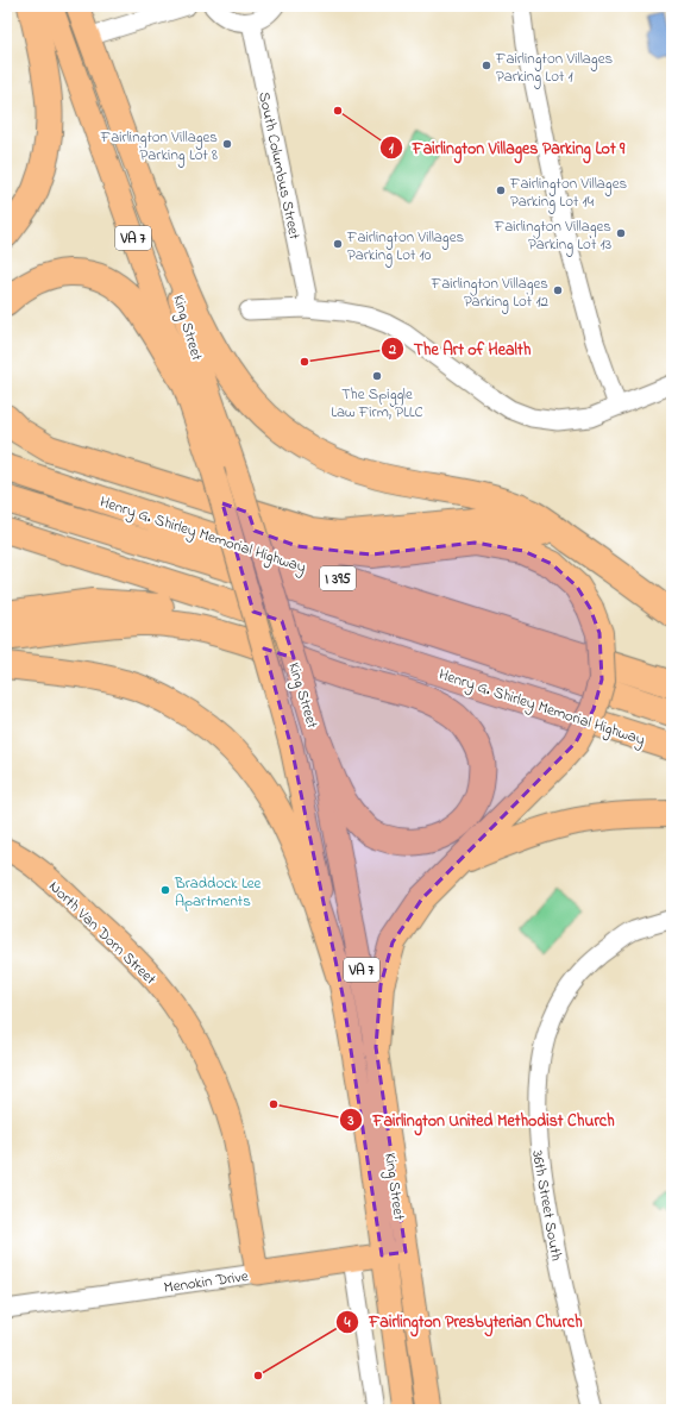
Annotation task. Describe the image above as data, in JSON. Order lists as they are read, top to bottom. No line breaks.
{"streets":{"highway":["Henry G. Shirley Memorial Highway","I 395"],"main road":["VA 7","King Street","North Van Dorn Street","Menokin Drive"],"street":["South Columbus Street","36th Street South"]},"crossings":[["King Street","Menokin Drive"],["North Van Dorn Street","Menokin Drive"]],"places":["Fairlington Villages Parking Lot 1","Fairlington Villages Parking Lot 9","Fairlington Villages Parking Lot 8","Fairlington Villages Parking Lot 14","Fairlington Villages Parking Lot 13","Fairlington Villages Parking Lot 10","Fairlington Villages Parking Lot 12","The Art of Health","The Spiggle Law Firm, PLLC","Braddock Lee Apartments","Fairlington United Methodist Church","Fairlington Presbyterian Church"]}
